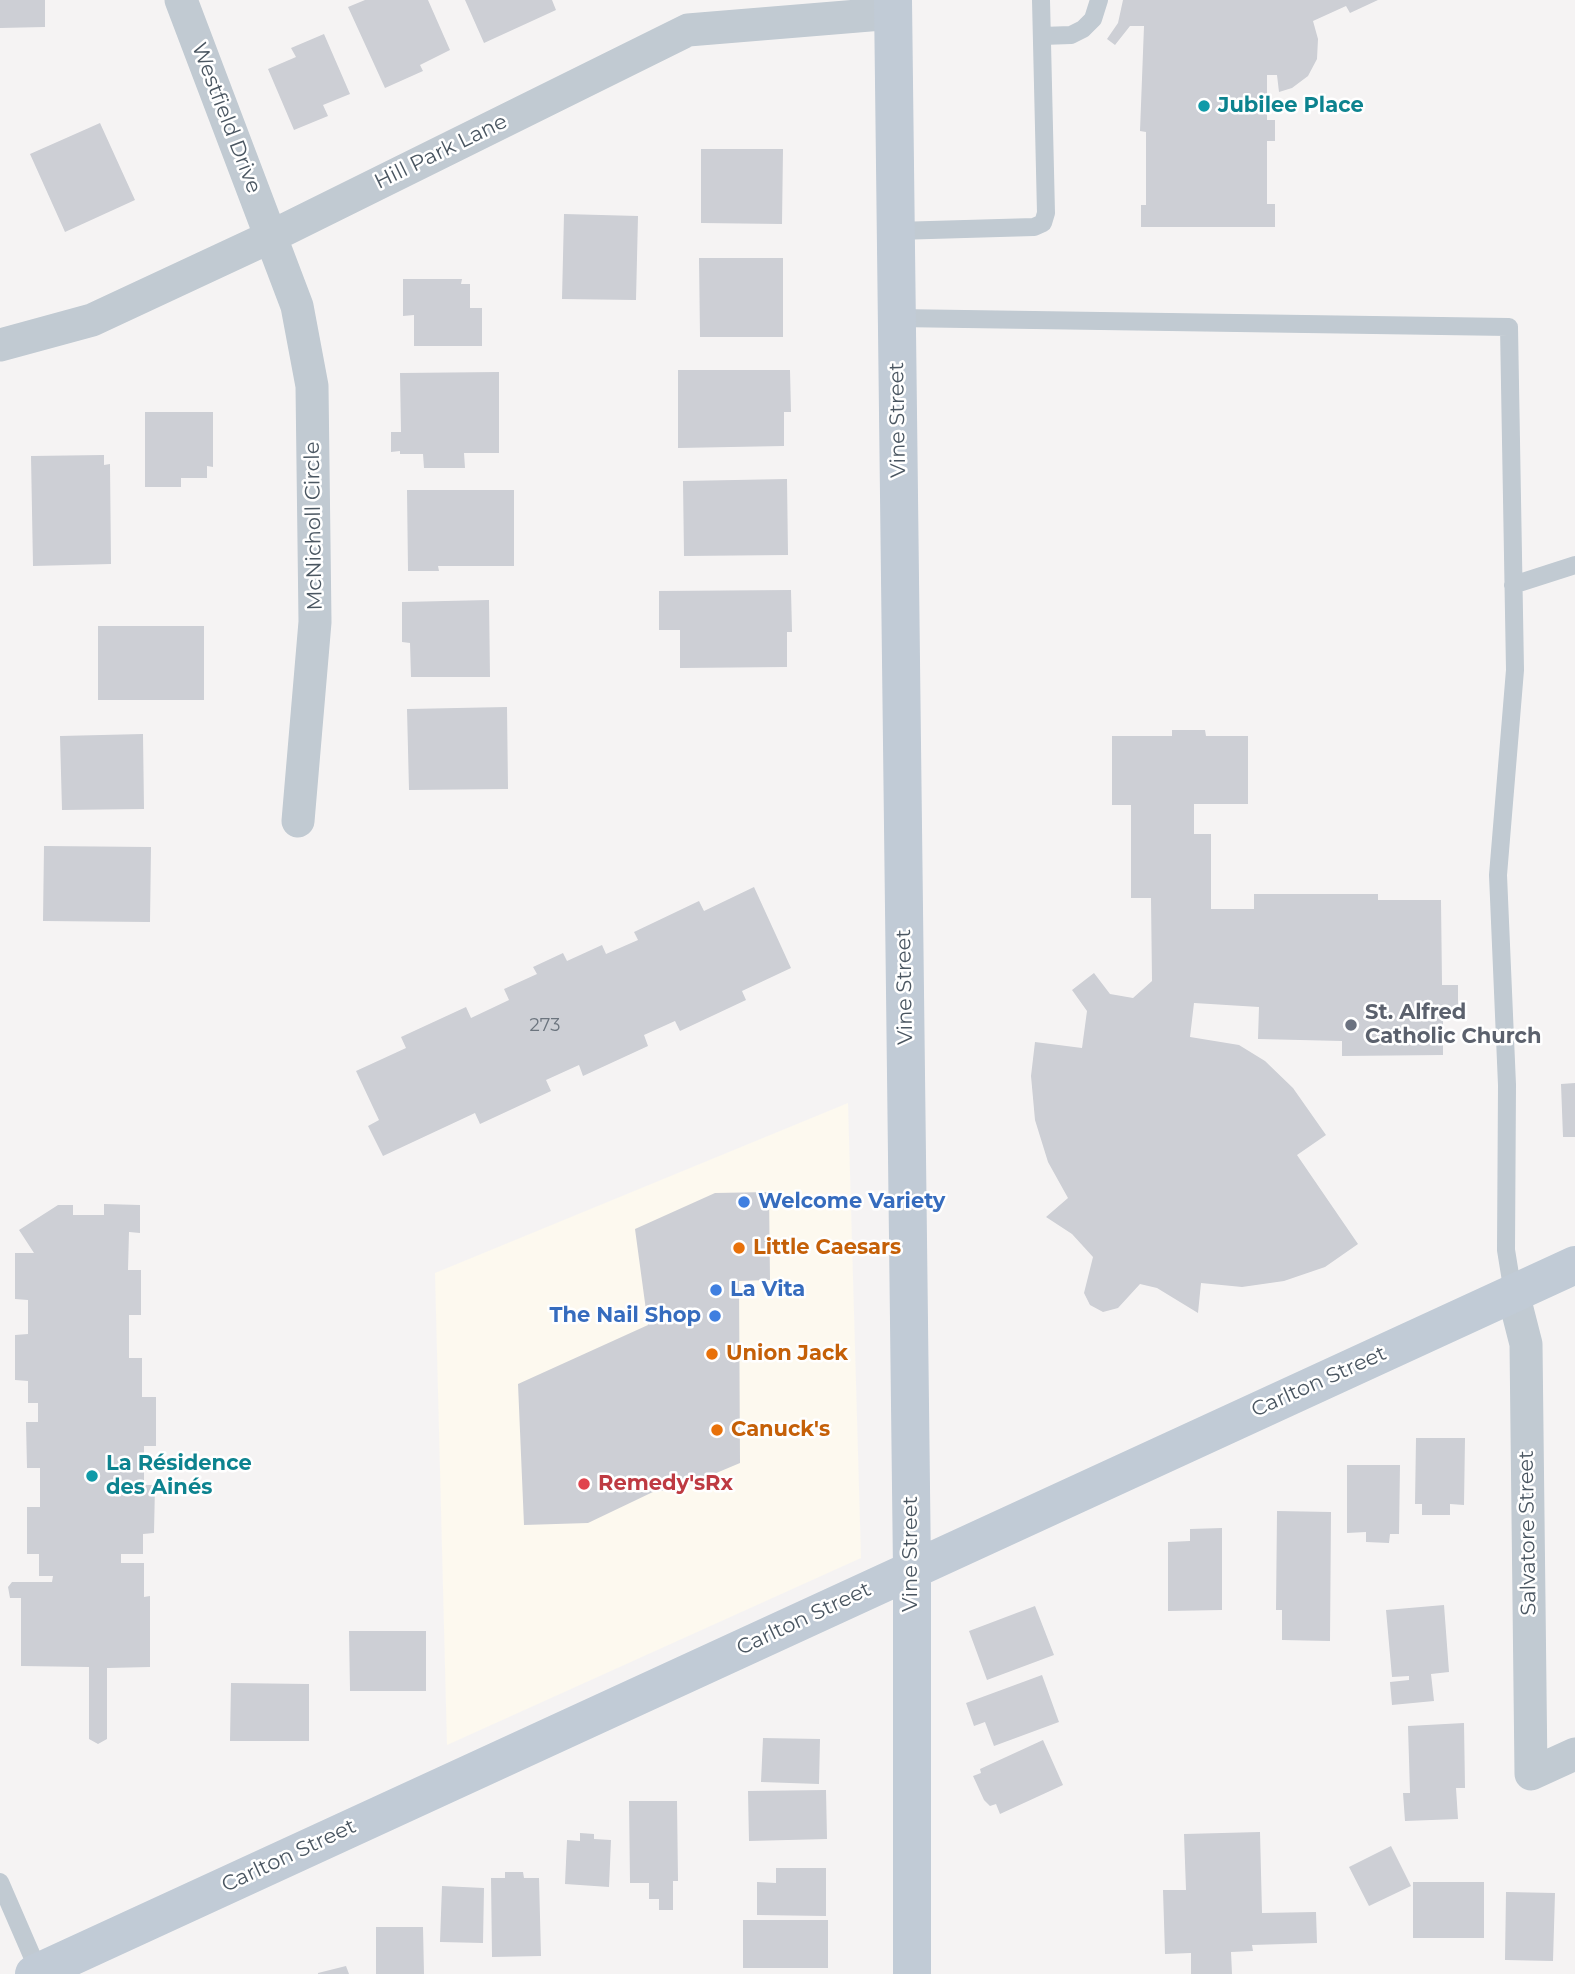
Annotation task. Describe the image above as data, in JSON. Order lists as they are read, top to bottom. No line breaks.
{"streets":{"street":["Westfield Drive","Hill Park Lane","Vine Street","McNicholl Circle","Carlton Street","Salvatore Street"]},"crossings":[["Westfield Drive","Hill Park Lane"],["Westfield Drive","McNicholl Circle"],["Hill Park Lane","Vine Street"],["Hill Park Lane","McNicholl Circle"],["Vine Street","Carlton Street"],["Carlton Street","Salvatore Street"]],"places":["Jubilee Place","St. Alfred Catholic Church","Welcome Variety","Little Caesars","La Vita","The Nail Shop","Union Jack","Canuck's","La Résidence des Ainés","Remedy'sRx"],"house_numbers":["273"]}
